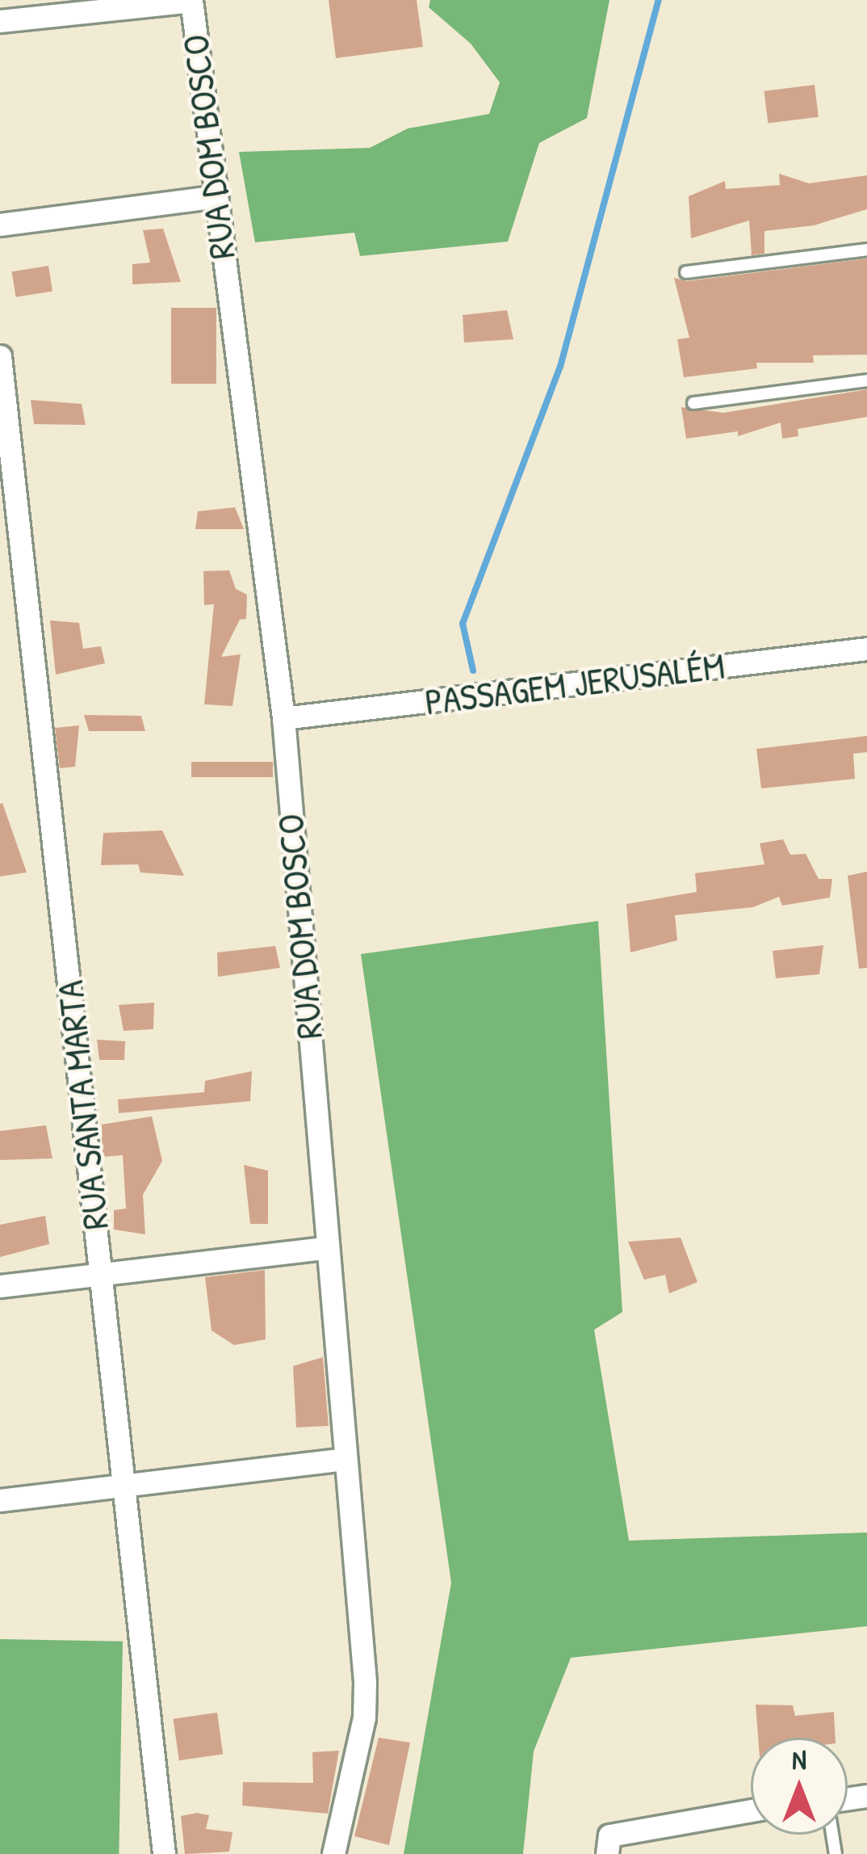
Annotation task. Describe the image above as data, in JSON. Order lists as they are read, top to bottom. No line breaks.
{"streets":{"street":["RUA DOM BOSCO","PASSAGEM JERUSALÉM","RUA SANTA MARTA"]},"crossings":[["RUA DOM BOSCO","PASSAGEM JERUSALÉM"]],"north":"top"}
